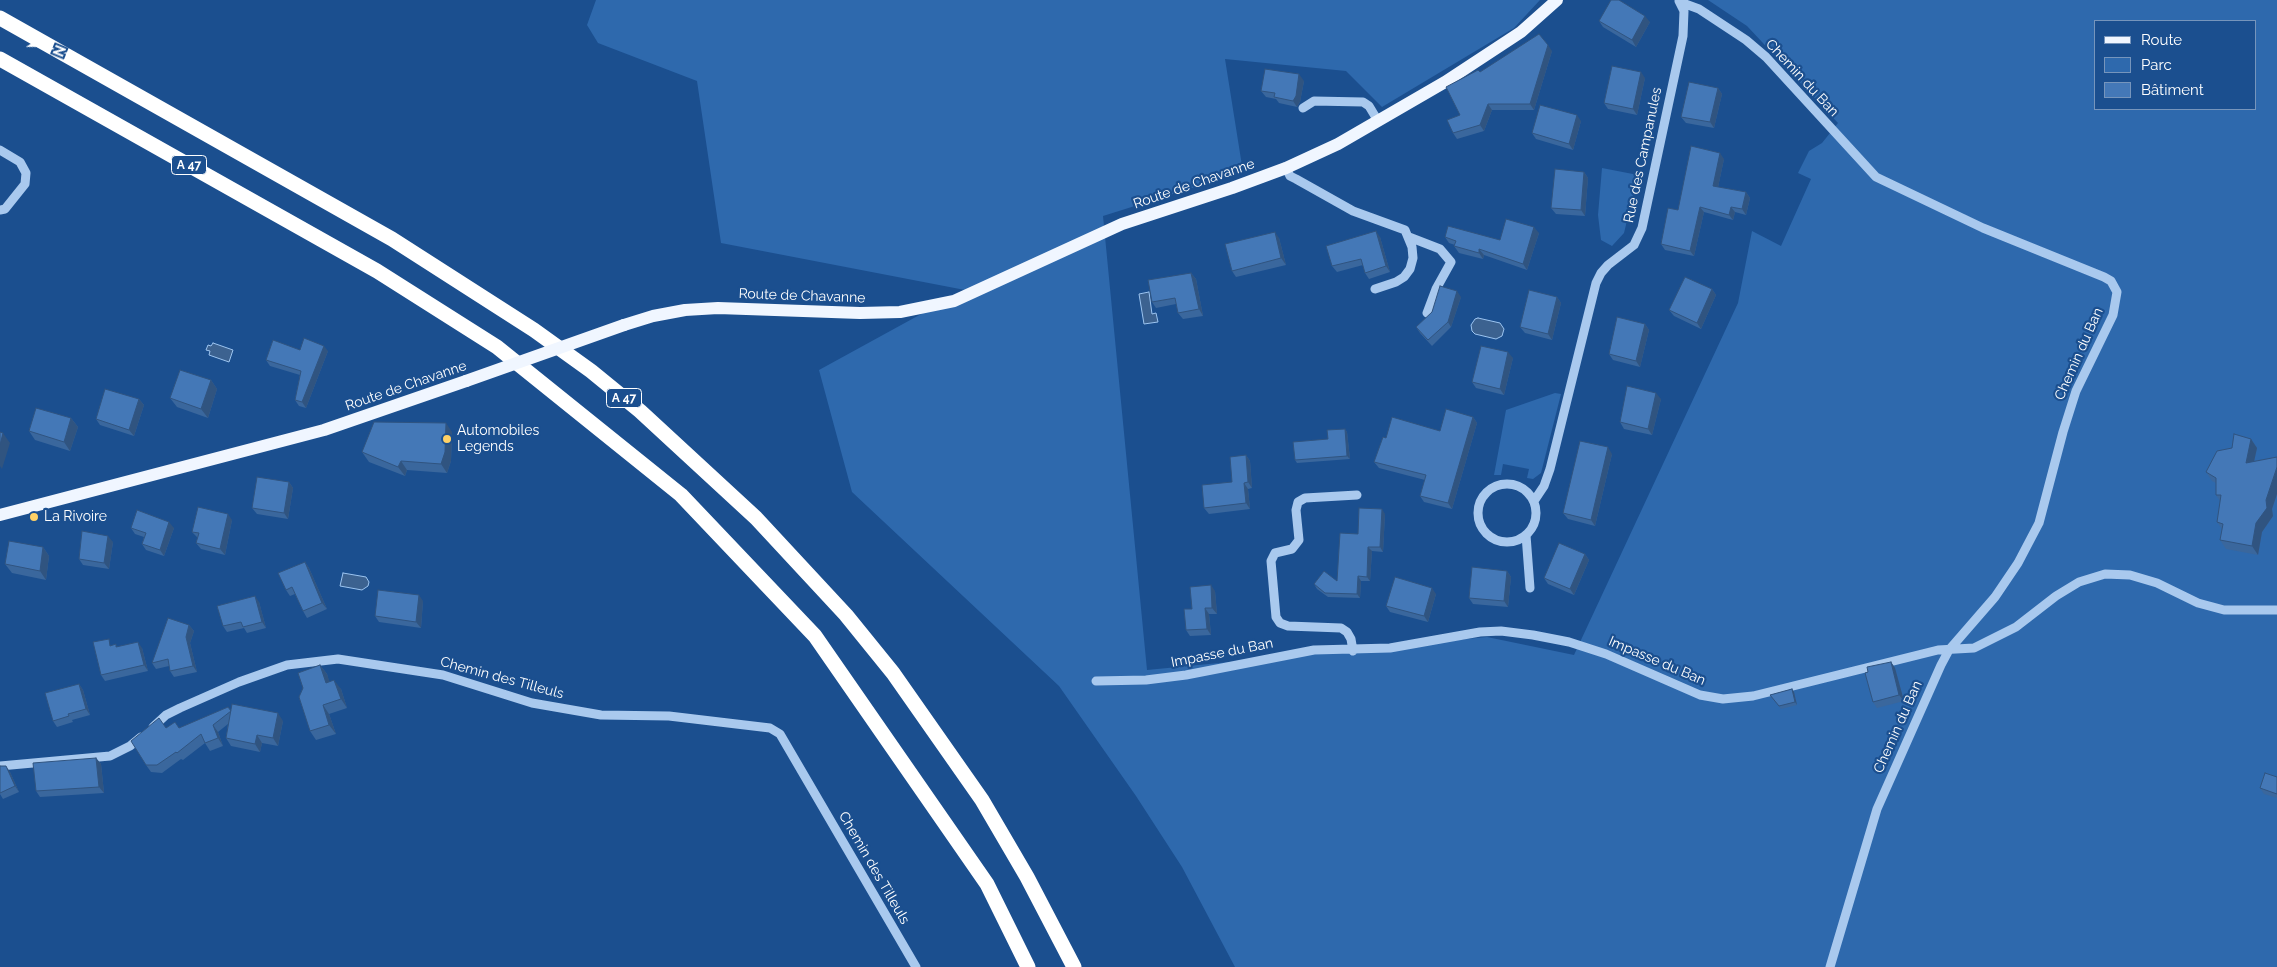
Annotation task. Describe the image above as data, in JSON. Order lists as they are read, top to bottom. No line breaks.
{"streets":{"highway":["A 47"],"main road":["Route de Chavanne"],"street":["Chemin du Ban","Rue des Campanules","Impasse du Ban","Chemin des Tilleuls"]},"crossings":[["Chemin du Ban","Rue des Campanules"],["Chemin du Ban","Impasse du Ban"]],"places":["Automobiles Legends","La Rivoire"],"legend":["Route","Parc","Bâtiment"],"north":"right"}
